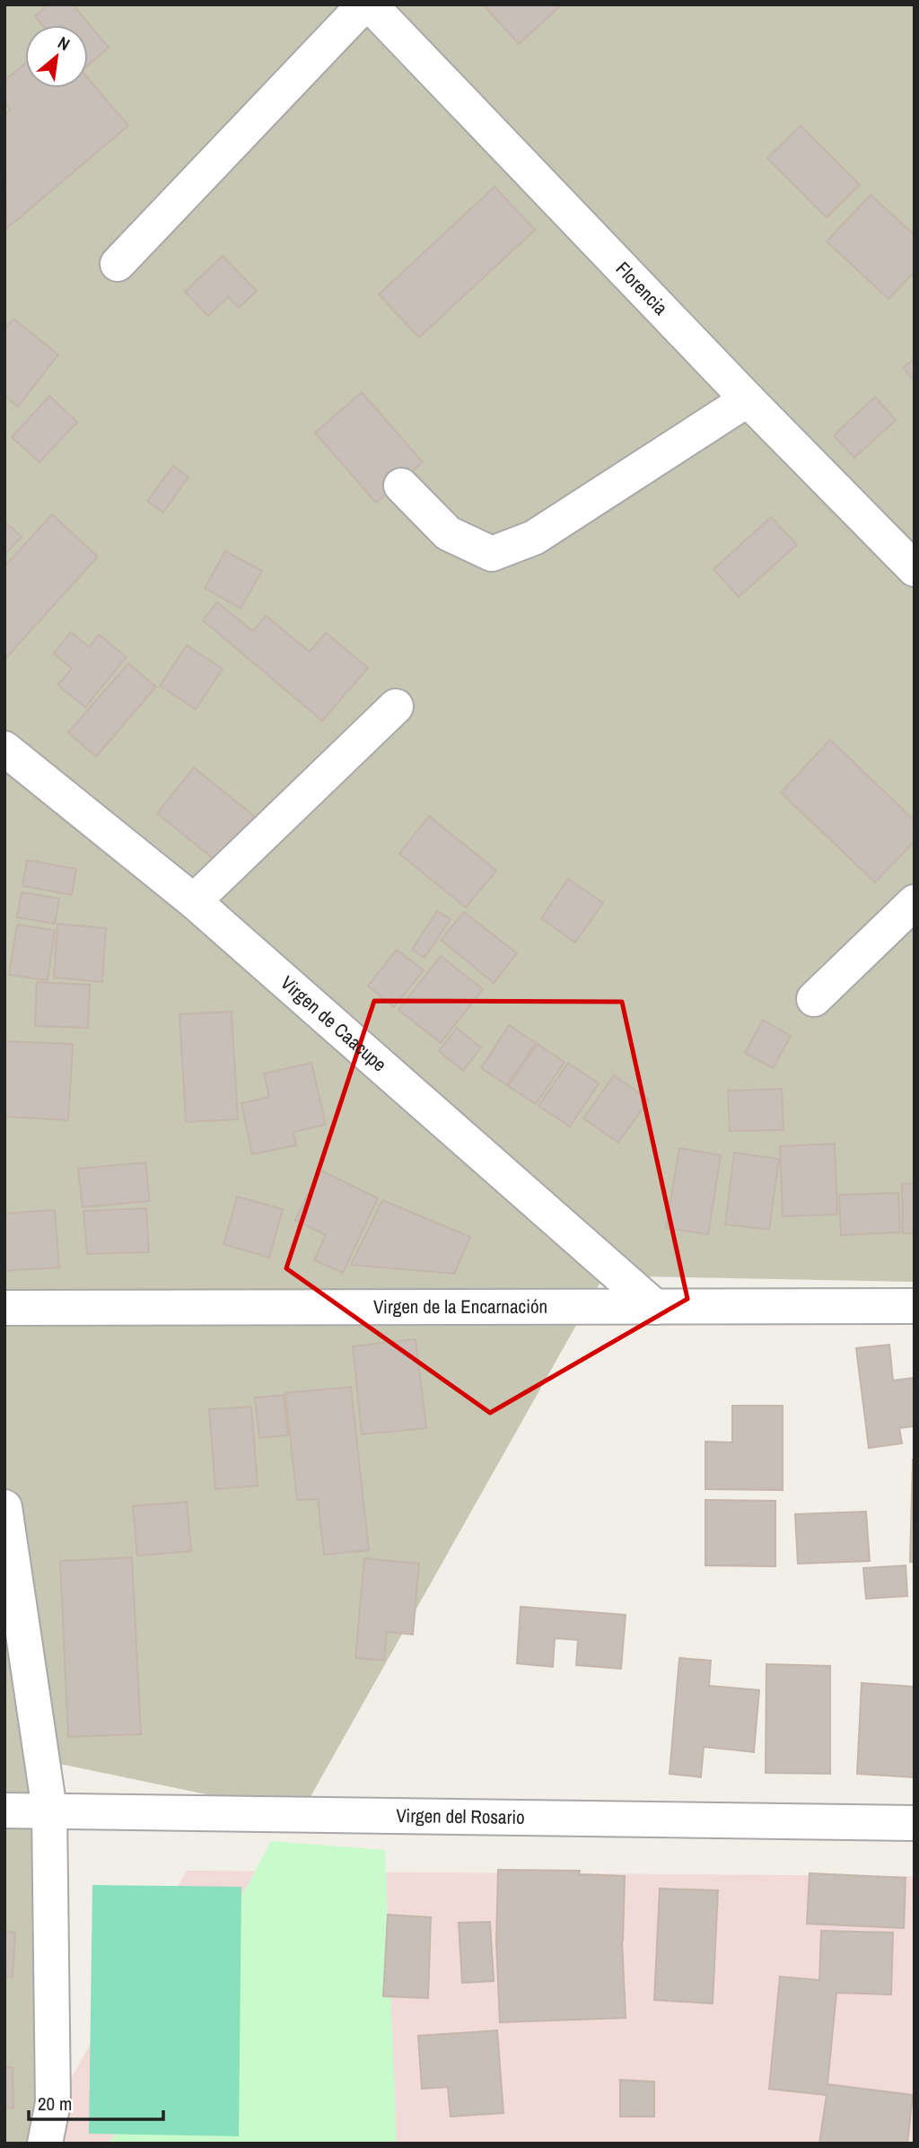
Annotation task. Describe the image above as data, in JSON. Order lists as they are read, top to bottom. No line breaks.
{"streets":{"street":["Florencia","Virgen de Caacupe","Virgen de la Encarnación","Virgen del Rosario"]},"crossings":[["Virgen de Caacupe","Virgen de la Encarnación"]],"scale_bar":"20 m","north":"top right"}
